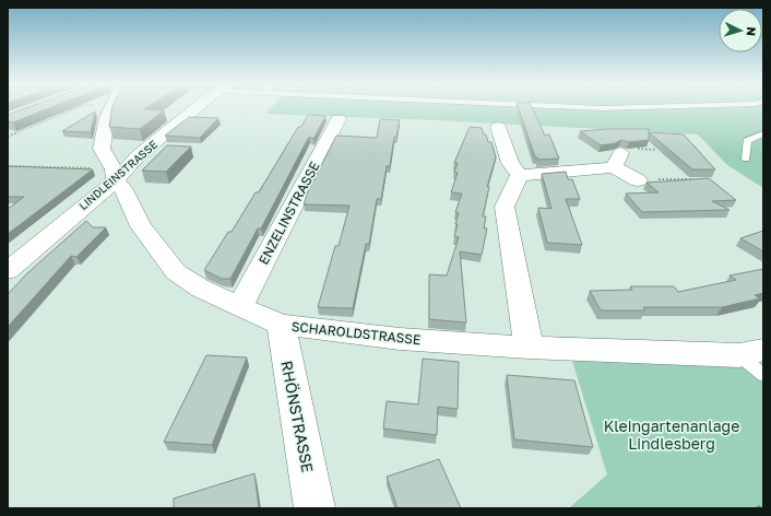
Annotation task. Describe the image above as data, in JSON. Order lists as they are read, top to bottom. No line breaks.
{"streets":{"street":["LINDLEINSTRASSE","ENZELINSTRASSE","SCHAROLDSTRASSE","RHÖNSTRASSE"]},"crossings":[["LINDLEINSTRASSE","SCHAROLDSTRASSE"],["ENZELINSTRASSE","SCHAROLDSTRASSE"],["SCHAROLDSTRASSE","RHÖNSTRASSE"]],"parks":["Kleingartenanlage Lindlesberg"],"north":"right"}
